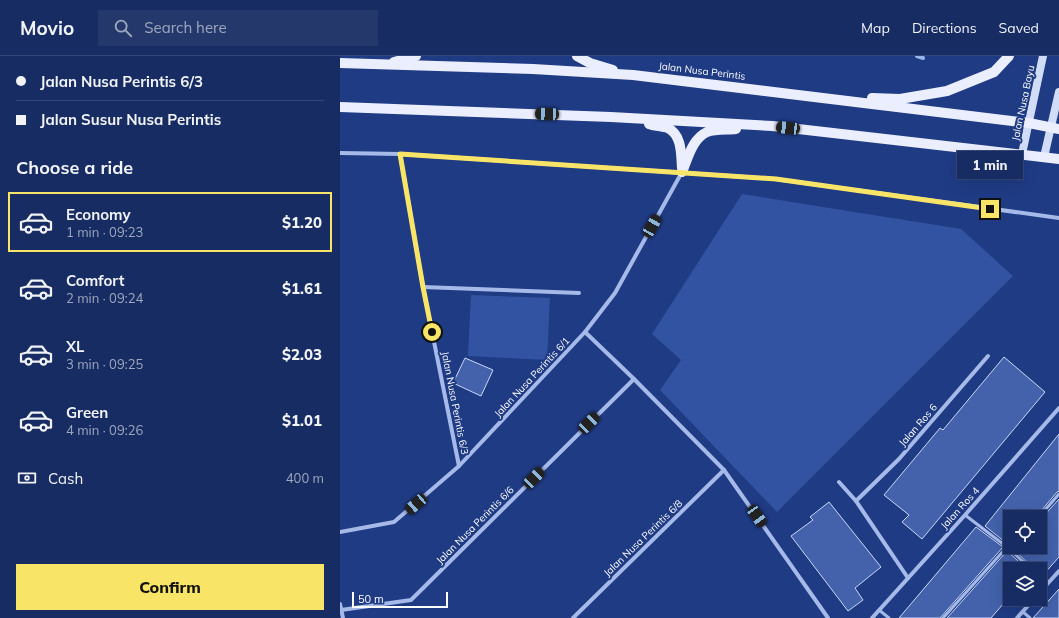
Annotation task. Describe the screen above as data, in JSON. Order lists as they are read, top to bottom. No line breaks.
{"streets":{"main road":["Jalan Nusa Perintis","Jalan Nusa Bayu"],"street":["Jalan Nusa Perintis 6/1","Jalan Nusa Perintis 6/3","Jalan Ros 6","Jalan Ros 4","Jalan Nusa Perintis 6/6","Jalan Nusa Perintis 6/8"]},"crossings":[["Jalan Nusa Perintis","Jalan Nusa Bayu"],["Jalan Nusa Perintis 6/1","Jalan Nusa Perintis 6/3"]],"scale_bar":"50 m","page":{"header":"Movio","search":"Search here","nav":["Map","Directions","Saved"],"banner":["Jalan Nusa Perintis 6/3","Jalan Susur Nusa Perintis"],"heading":"Choose a ride","bubble":"1 min","list":[{"name":"Economy","note":"1 min · 09:23","value":"$1.20"},{"name":"Comfort","note":"2 min · 09:24","value":"$1.61"},{"name":"XL","note":"3 min · 09:25","value":"$2.03"},{"name":"Green","note":"4 min · 09:26","value":"$1.01"}],"pay":["Cash","400 m"],"buttons":"Confirm","scale":"50 m"}}
